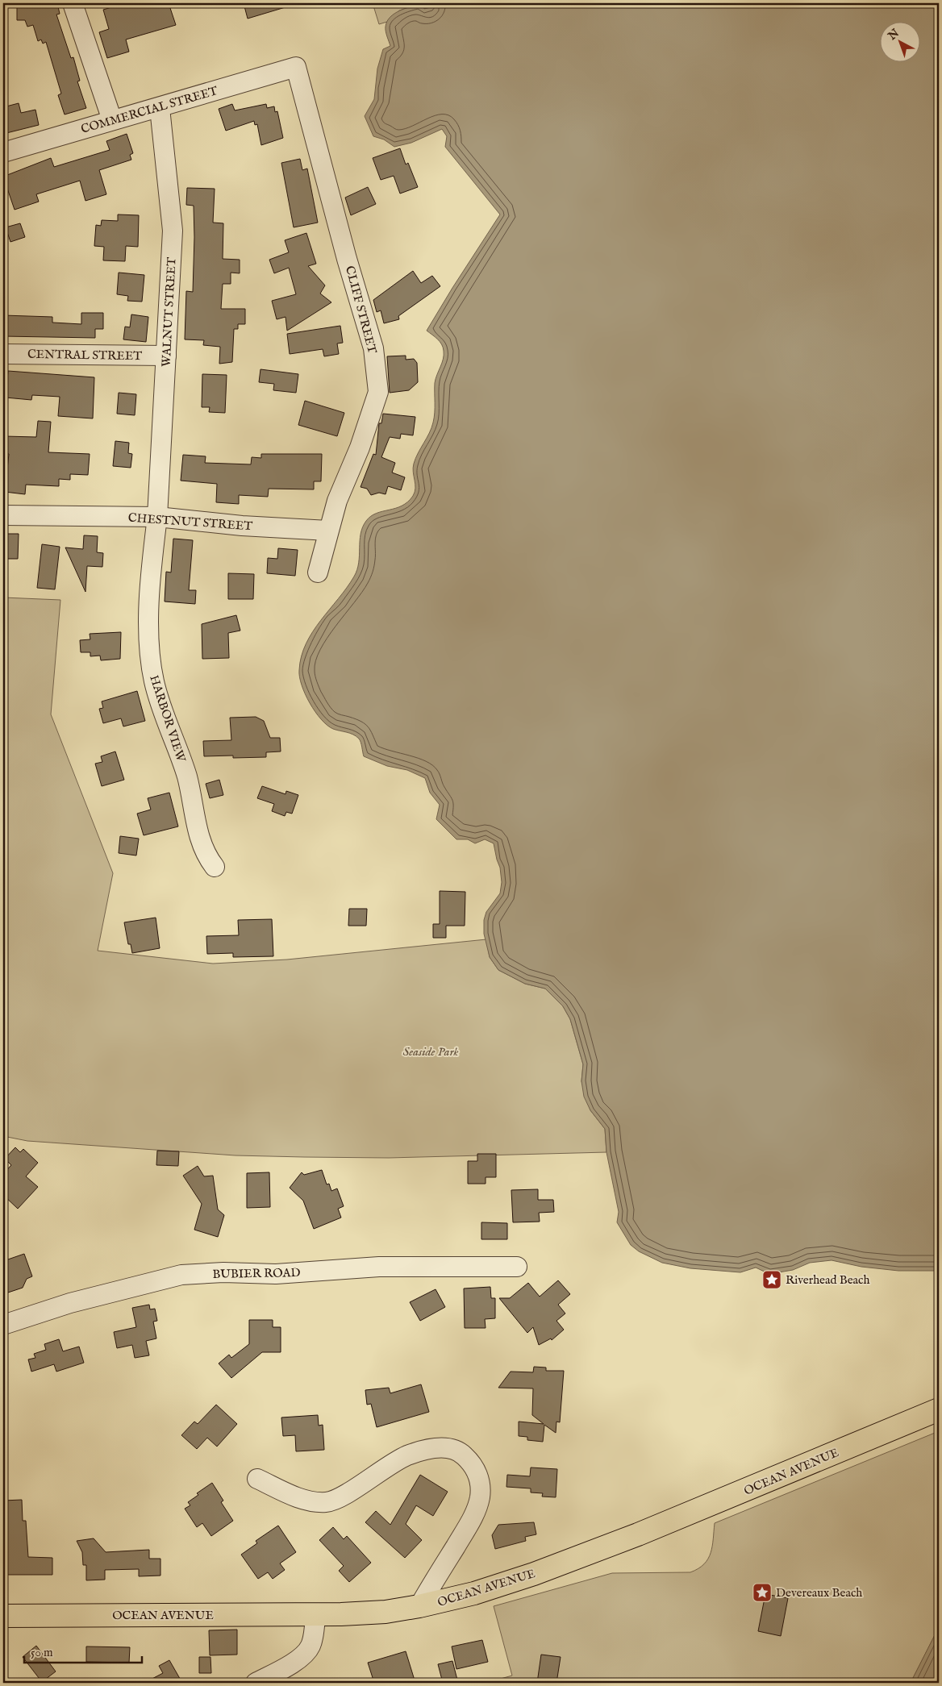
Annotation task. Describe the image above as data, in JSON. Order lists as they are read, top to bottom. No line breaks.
{"streets":{"main road":["OCEAN AVENUE"],"street":["COMMERCIAL STREET","CLIFF STREET","WALNUT STREET","CENTRAL STREET","CHESTNUT STREET","HARBOR VIEW","BUBIER ROAD"]},"crossings":[["COMMERCIAL STREET","CLIFF STREET"],["COMMERCIAL STREET","WALNUT STREET"],["CLIFF STREET","CHESTNUT STREET"],["WALNUT STREET","CENTRAL STREET"],["WALNUT STREET","CHESTNUT STREET"],["WALNUT STREET","HARBOR VIEW"],["CHESTNUT STREET","HARBOR VIEW"]],"parks":["Seaside Park"],"places":{"place":["Riverhead Beach","Devereaux Beach"]},"scale_bar":"50 m","north":"top left"}
